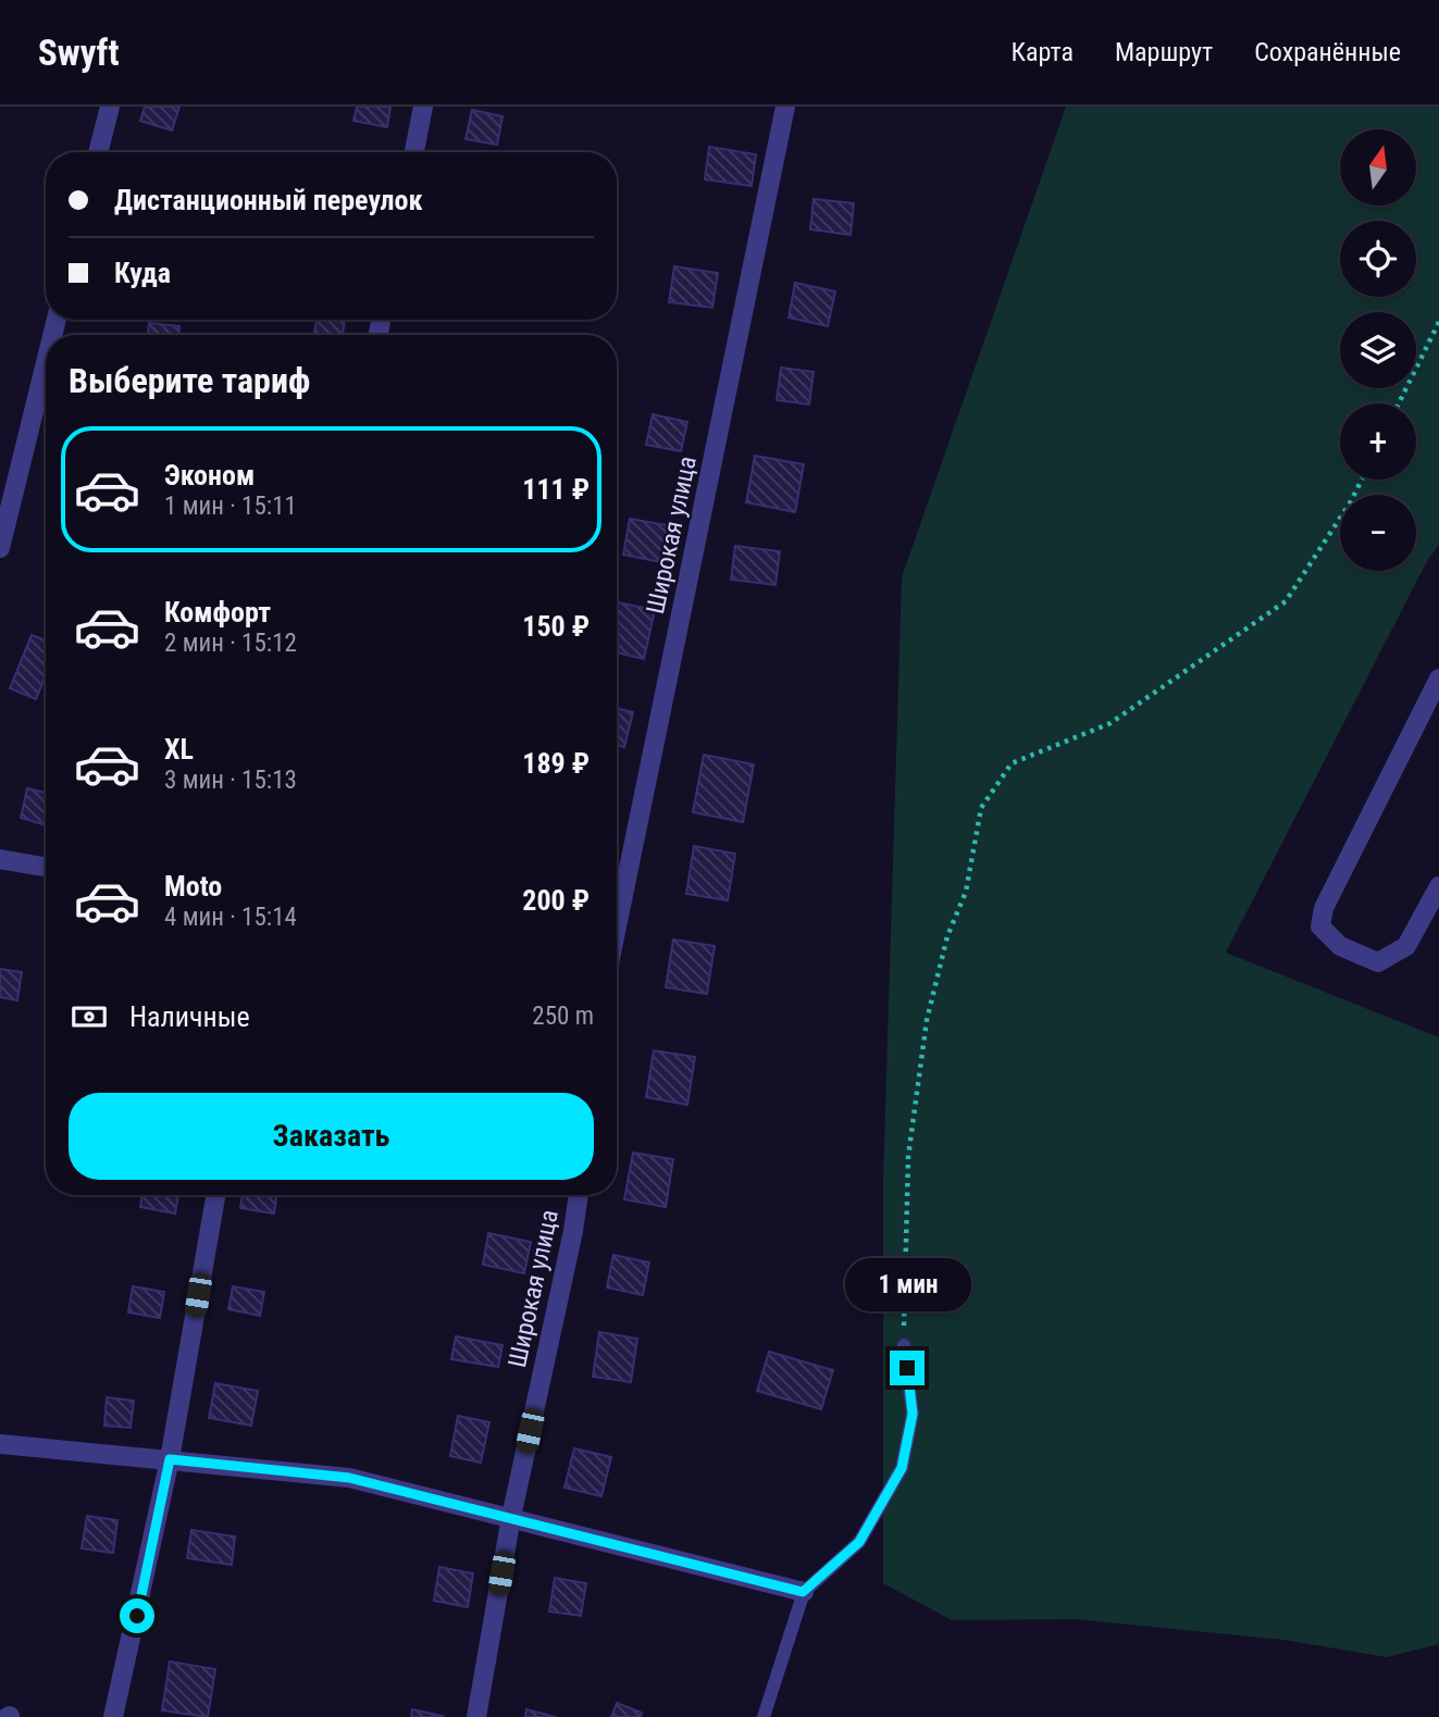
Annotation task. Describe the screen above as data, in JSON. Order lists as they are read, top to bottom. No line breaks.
{"streets":{"street":["Широкая улица"]},"north":"top","page":{"header":"Swyft","nav":["Карта","Маршрут","Сохранённые"],"map_buttons":["+","−"],"banner":["Дистанционный переулок","Куда"],"heading":"Выберите тариф","list":[{"name":"Эконом","note":"1 мин · 15:11","value":"111 ₽"},{"name":"Комфорт","note":"2 мин · 15:12","value":"150 ₽"},{"name":"XL","note":"3 мин · 15:13","value":"189 ₽"},{"name":"Moto","note":"4 мин · 15:14","value":"200 ₽"}],"pay":["Наличные","250 m"],"buttons":"Заказать","bubble":"1 мин"}}
